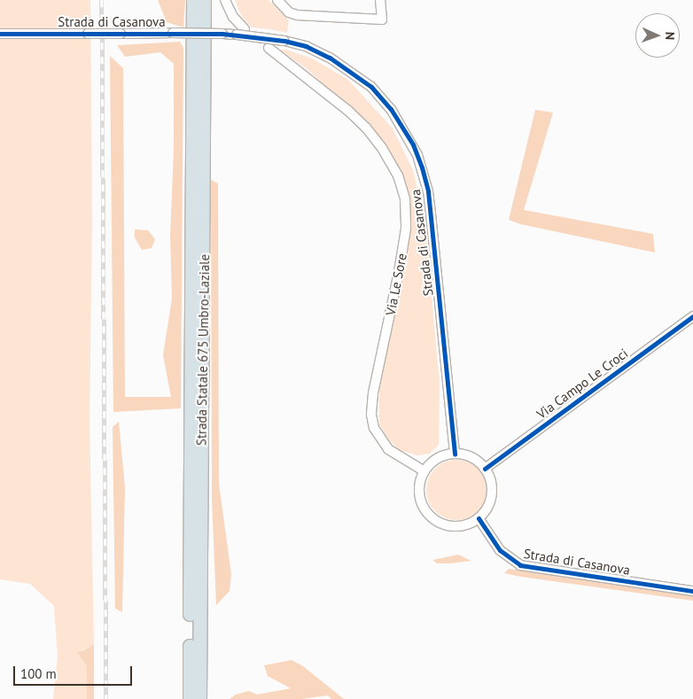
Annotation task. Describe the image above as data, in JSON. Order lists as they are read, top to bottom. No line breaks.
{"streets":{"highway":["Strada Statale 675 Umbro-Laziale"],"street":["Strada di Casanova","Via Le Sore","Via Campo Le Croci"]},"crossings":[["Strada di Casanova","Via Le Sore"],["Strada di Casanova","Via Campo Le Croci"],["Via Le Sore","Via Campo Le Croci"]],"scale_bar":"100 m","north":"right"}
